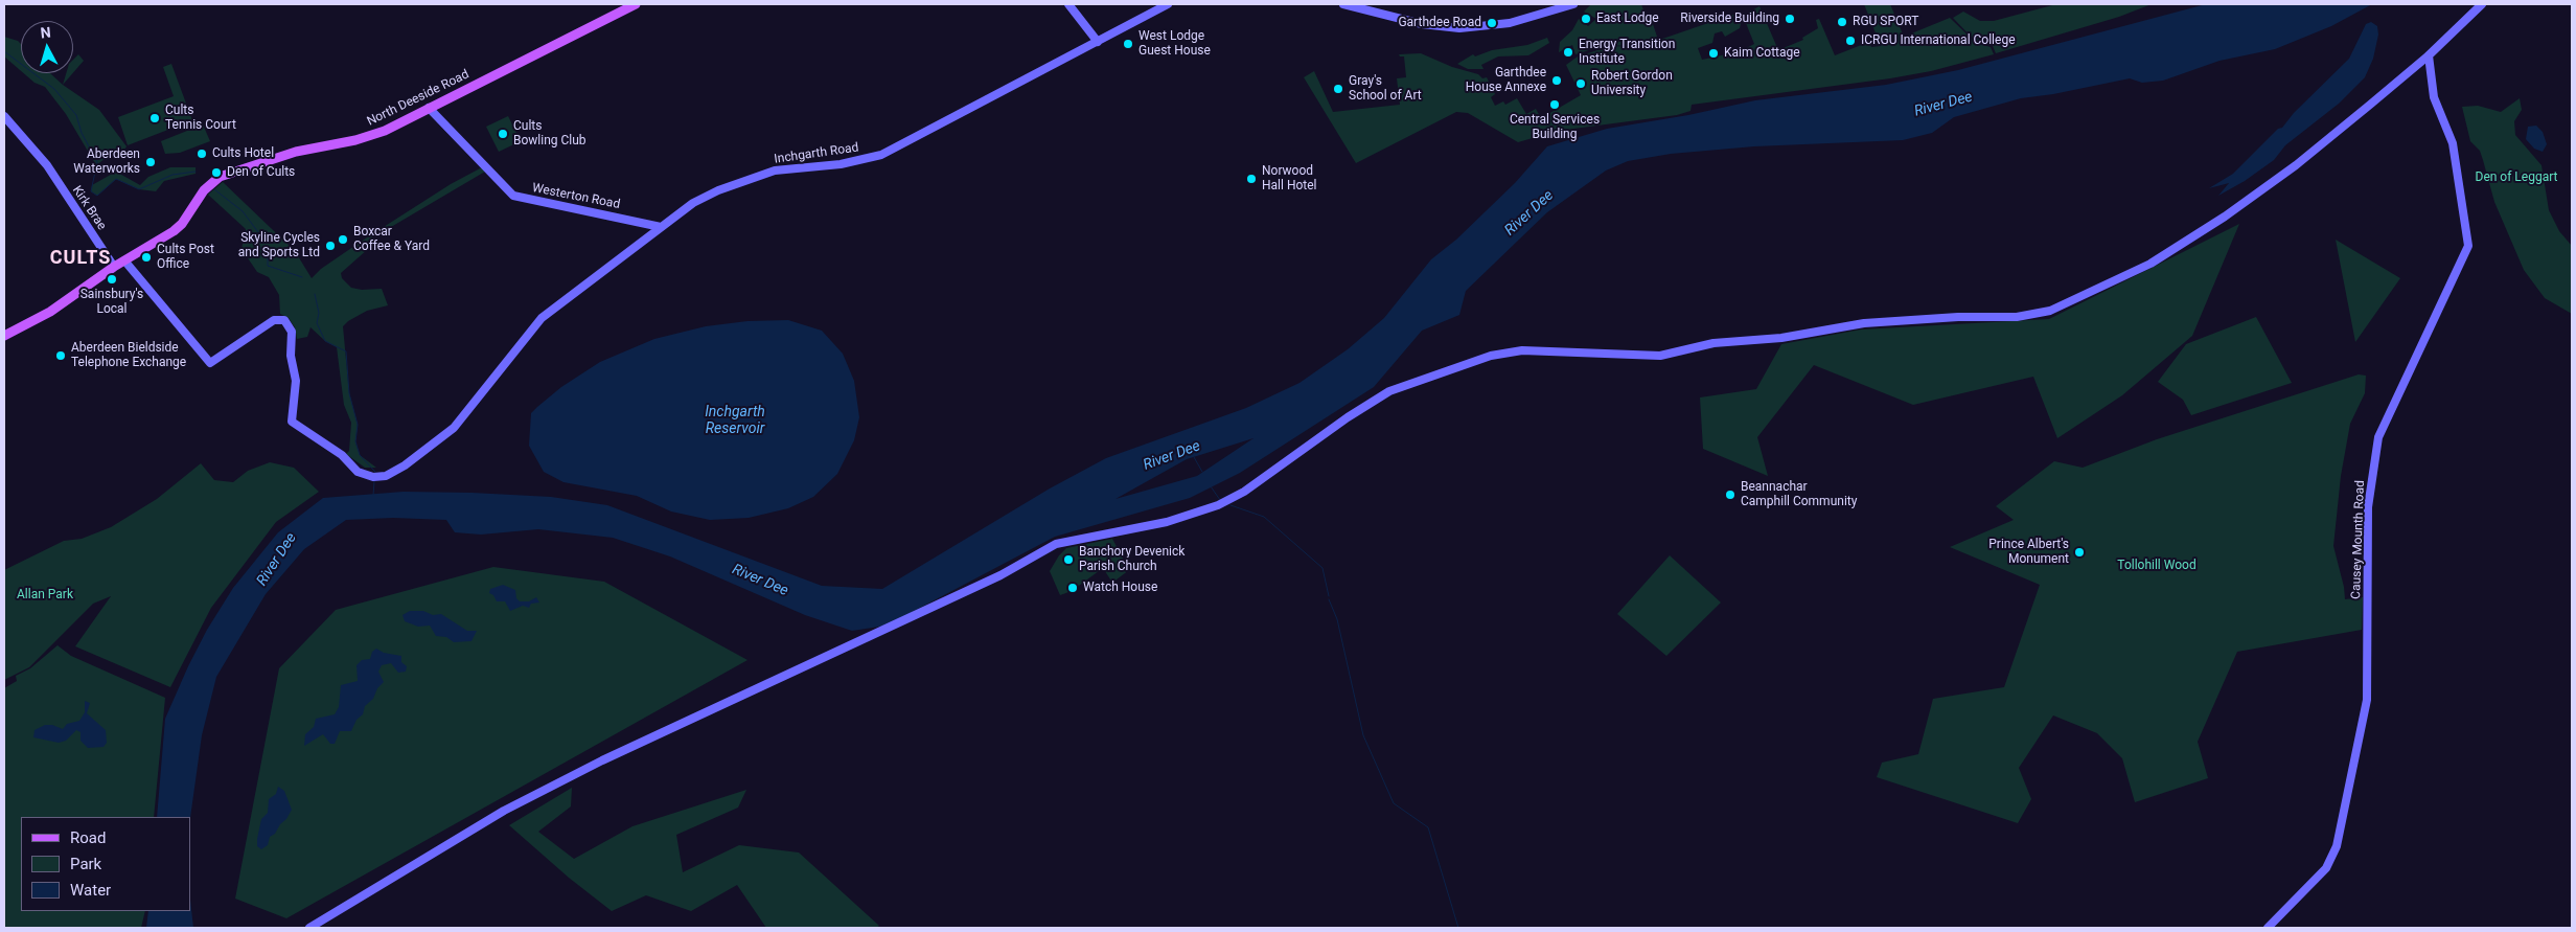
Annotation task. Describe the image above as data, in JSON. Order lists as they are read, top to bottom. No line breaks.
{"streets":{"main road":["North Deeside Road"],"street":["Inchgarth Road","Westerton Road","Kirk Brae","Causey Mounth Road"]},"crossings":[["North Deeside Road","Inchgarth Road"],["North Deeside Road","Westerton Road"],["North Deeside Road","Kirk Brae"],["Inchgarth Road","Westerton Road"]],"districts":["CULTS"],"water":["River Dee","Inchgarth Reservoir"],"parks":["Den of Leggart","Tollohill Wood","Allan Park"],"places":["East Lodge","Riverside Building","RGU SPORT","Garthdee Road","ICRGU International College","West Lodge Guest House","Energy Transition Institute","Kaim Cottage","Garthdee House Annexe","Robert Gordon University","Gray's School of Art","Central Services Building","Cults Tennis Court","Cults Bowling Club","Cults Hotel","Aberdeen Waterworks","Den of Cults","Norwood Hall Hotel","Boxcar Coffee & Yard","Skyline Cycles and Sports Ltd","Cults Post Office","Sainsbury's Local","Aberdeen Bieldside Telephone Exchange","Beannachar Camphill Community","Prince Albert's Monument","Banchory Devenick Parish Church","Watch House"],"legend":["Road","Park","Water"],"north":"top"}
